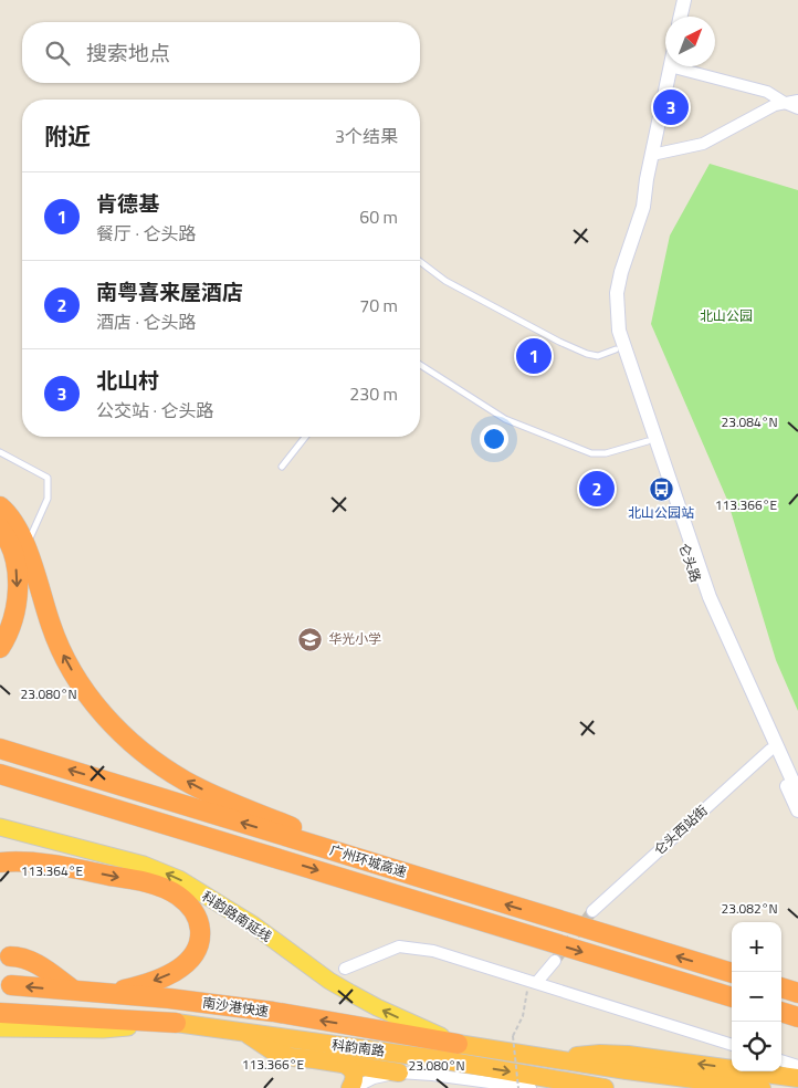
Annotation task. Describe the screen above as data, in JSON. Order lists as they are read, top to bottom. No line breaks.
{"streets":{"highway":["广州环城高速","南沙港快速","科韵南路"],"main road":["科韵路南延线"],"street":["仑头路","仑头西站街"]},"crossings":[["仑头路","仑头西站街"],["科韵路南延线","南沙港快速"]],"one_way":["科韵路南延线"],"parks":["北山公园"],"places":{"bus stop":["北山公园站"],"school or university":["华光小学"]},"north":"top right","page":{"search":"搜索地点","pins":["3","1","2"],"heading":["附近","3个结果"],"list":[{"mark":"1","name":"肯德基","note":"餐厅 · 仑头路","value":"60 m"},{"mark":"2","name":"南粤喜来屋酒店","note":"酒店 · 仑头路","value":"70 m"},{"mark":"3","name":"北山村","note":"公交站 · 仑头路","value":"230 m"}],"map_buttons":["+","−"]},"coordinates":["23.084°N","113.366°E","23.080°N","113.364°E","23.082°N"]}
